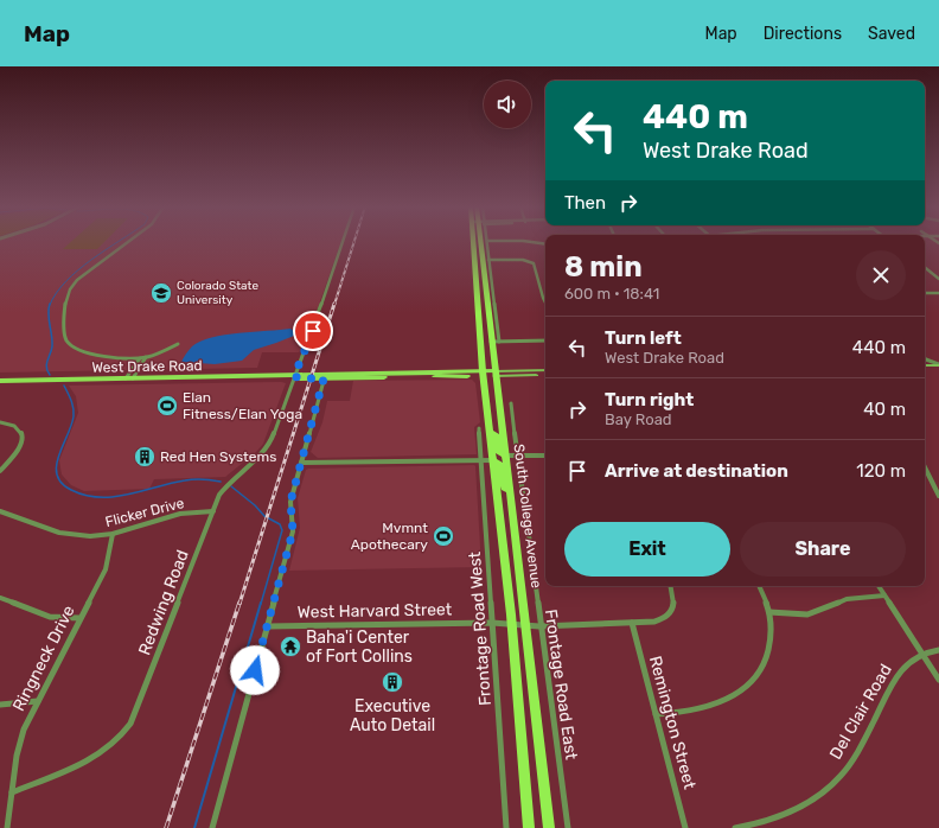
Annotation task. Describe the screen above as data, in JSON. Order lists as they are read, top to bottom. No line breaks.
{"streets":{"highway":["South College Avenue"],"main road":["West Drake Road"],"street":["Flicker Drive","Redwing Road","West Harvard Street","Frontage Road West","Ringneck Drive","Frontage Road East","Del Clair Road","Remington Street"]},"crossings":[["West Drake Road","South College Avenue"],["West Drake Road","Redwing Road"],["Flicker Drive","Redwing Road"],["Flicker Drive","Ringneck Drive"],["South College Avenue","West Harvard Street"],["Redwing Road","Ringneck Drive"],["West Harvard Street","Frontage Road West"],["West Harvard Street","Frontage Road East"],["West Harvard Street","Remington Street"]],"places":{"school or university":["Colorado State University"],"sports":["Elan Fitness/Elan Yoga","Mvmnt Apothecary"],"building":["Red Hen Systems","Executive Auto Detail"],"temple":["Baha'i Center of Fort Collins"]},"page":{"header":"Map","nav":["Map","Directions","Saved"],"turn":["440 m","West Drake Road"],"then":"Then","heading":["8 min","600 m · 18:41"],"list":[{"name":"Turn left","note":"West Drake Road","value":"440 m"},{"name":"Turn right","note":"Bay Road","value":"40 m"},{"name":"Arrive at destination","value":"120 m"}],"buttons":["Exit","Share"]}}
